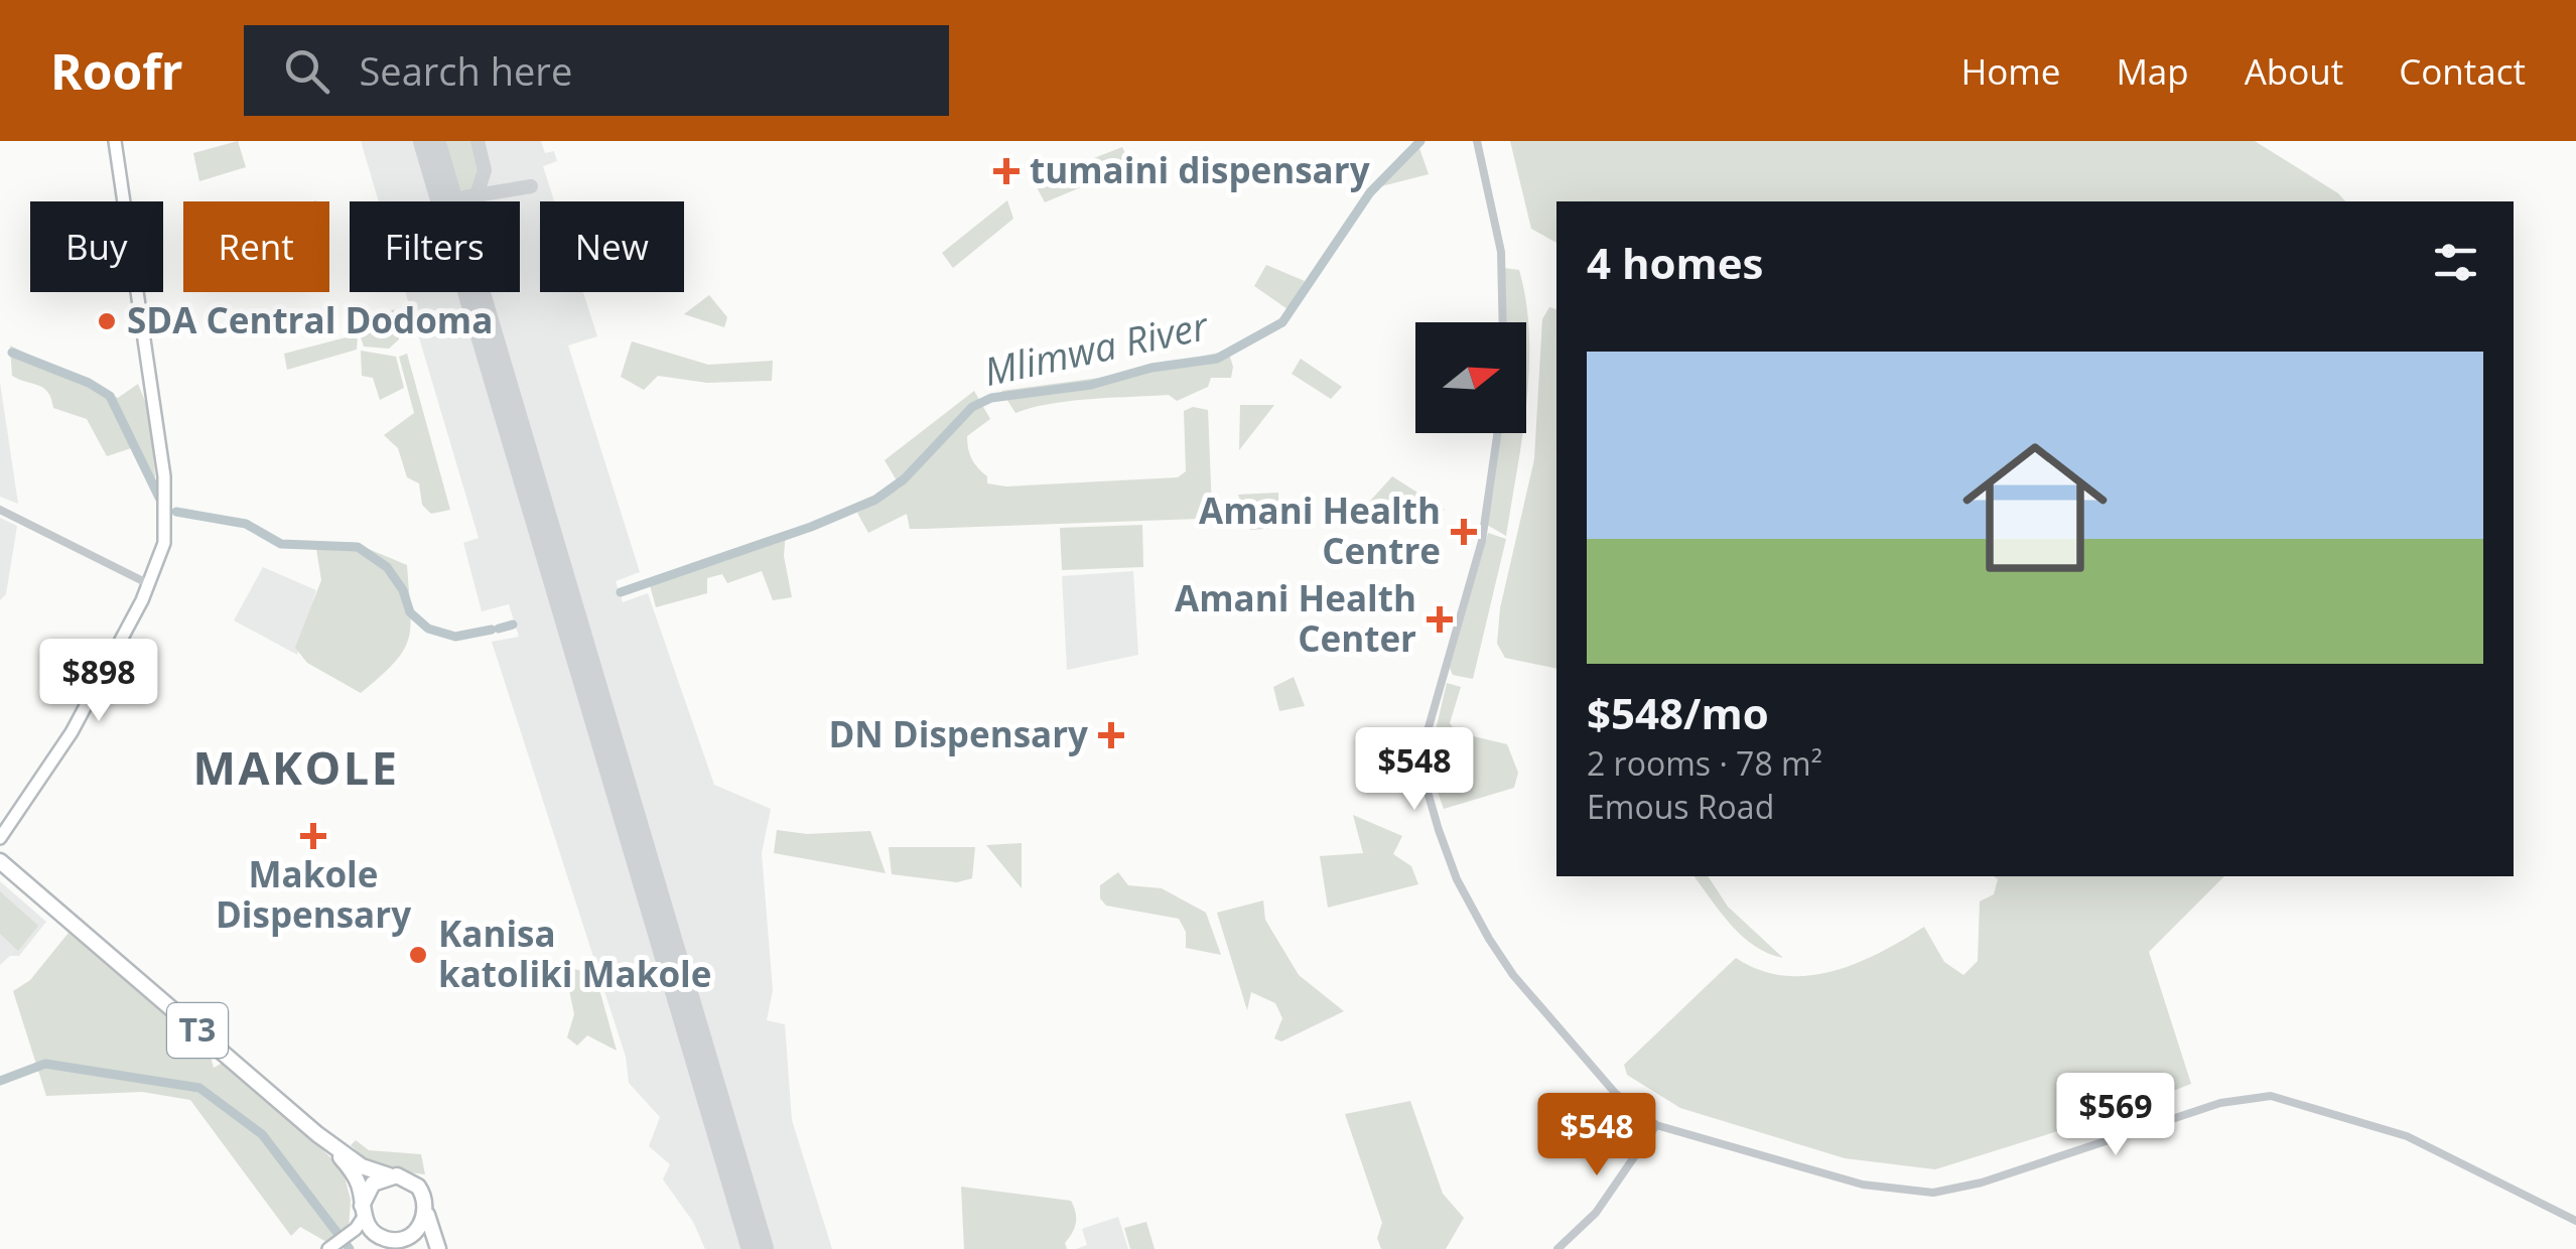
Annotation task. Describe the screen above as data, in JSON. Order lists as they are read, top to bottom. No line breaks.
{"streets":{"highway":["T3"]},"districts":["MAKOLE"],"water":["Mlimwa River"],"places":{"health":["tumaini dispensary","Amani Health Centre","Amani Health Center","DN Dispensary","Makole Dispensary"],"other":["SDA Central Dodoma","Kanisa katoliki Makole"]},"north":"right","page":{"header":"Roofr","search":"Search here","nav":["Home","Map","About","Contact"],"chip":["Buy","Rent","Filters","New"],"heading":"4 homes","list":[{"name":"$548/mo","note":"2 rooms · 78 m² · Emous Road"}],"price":["$898","$548","$569","$548"]}}
